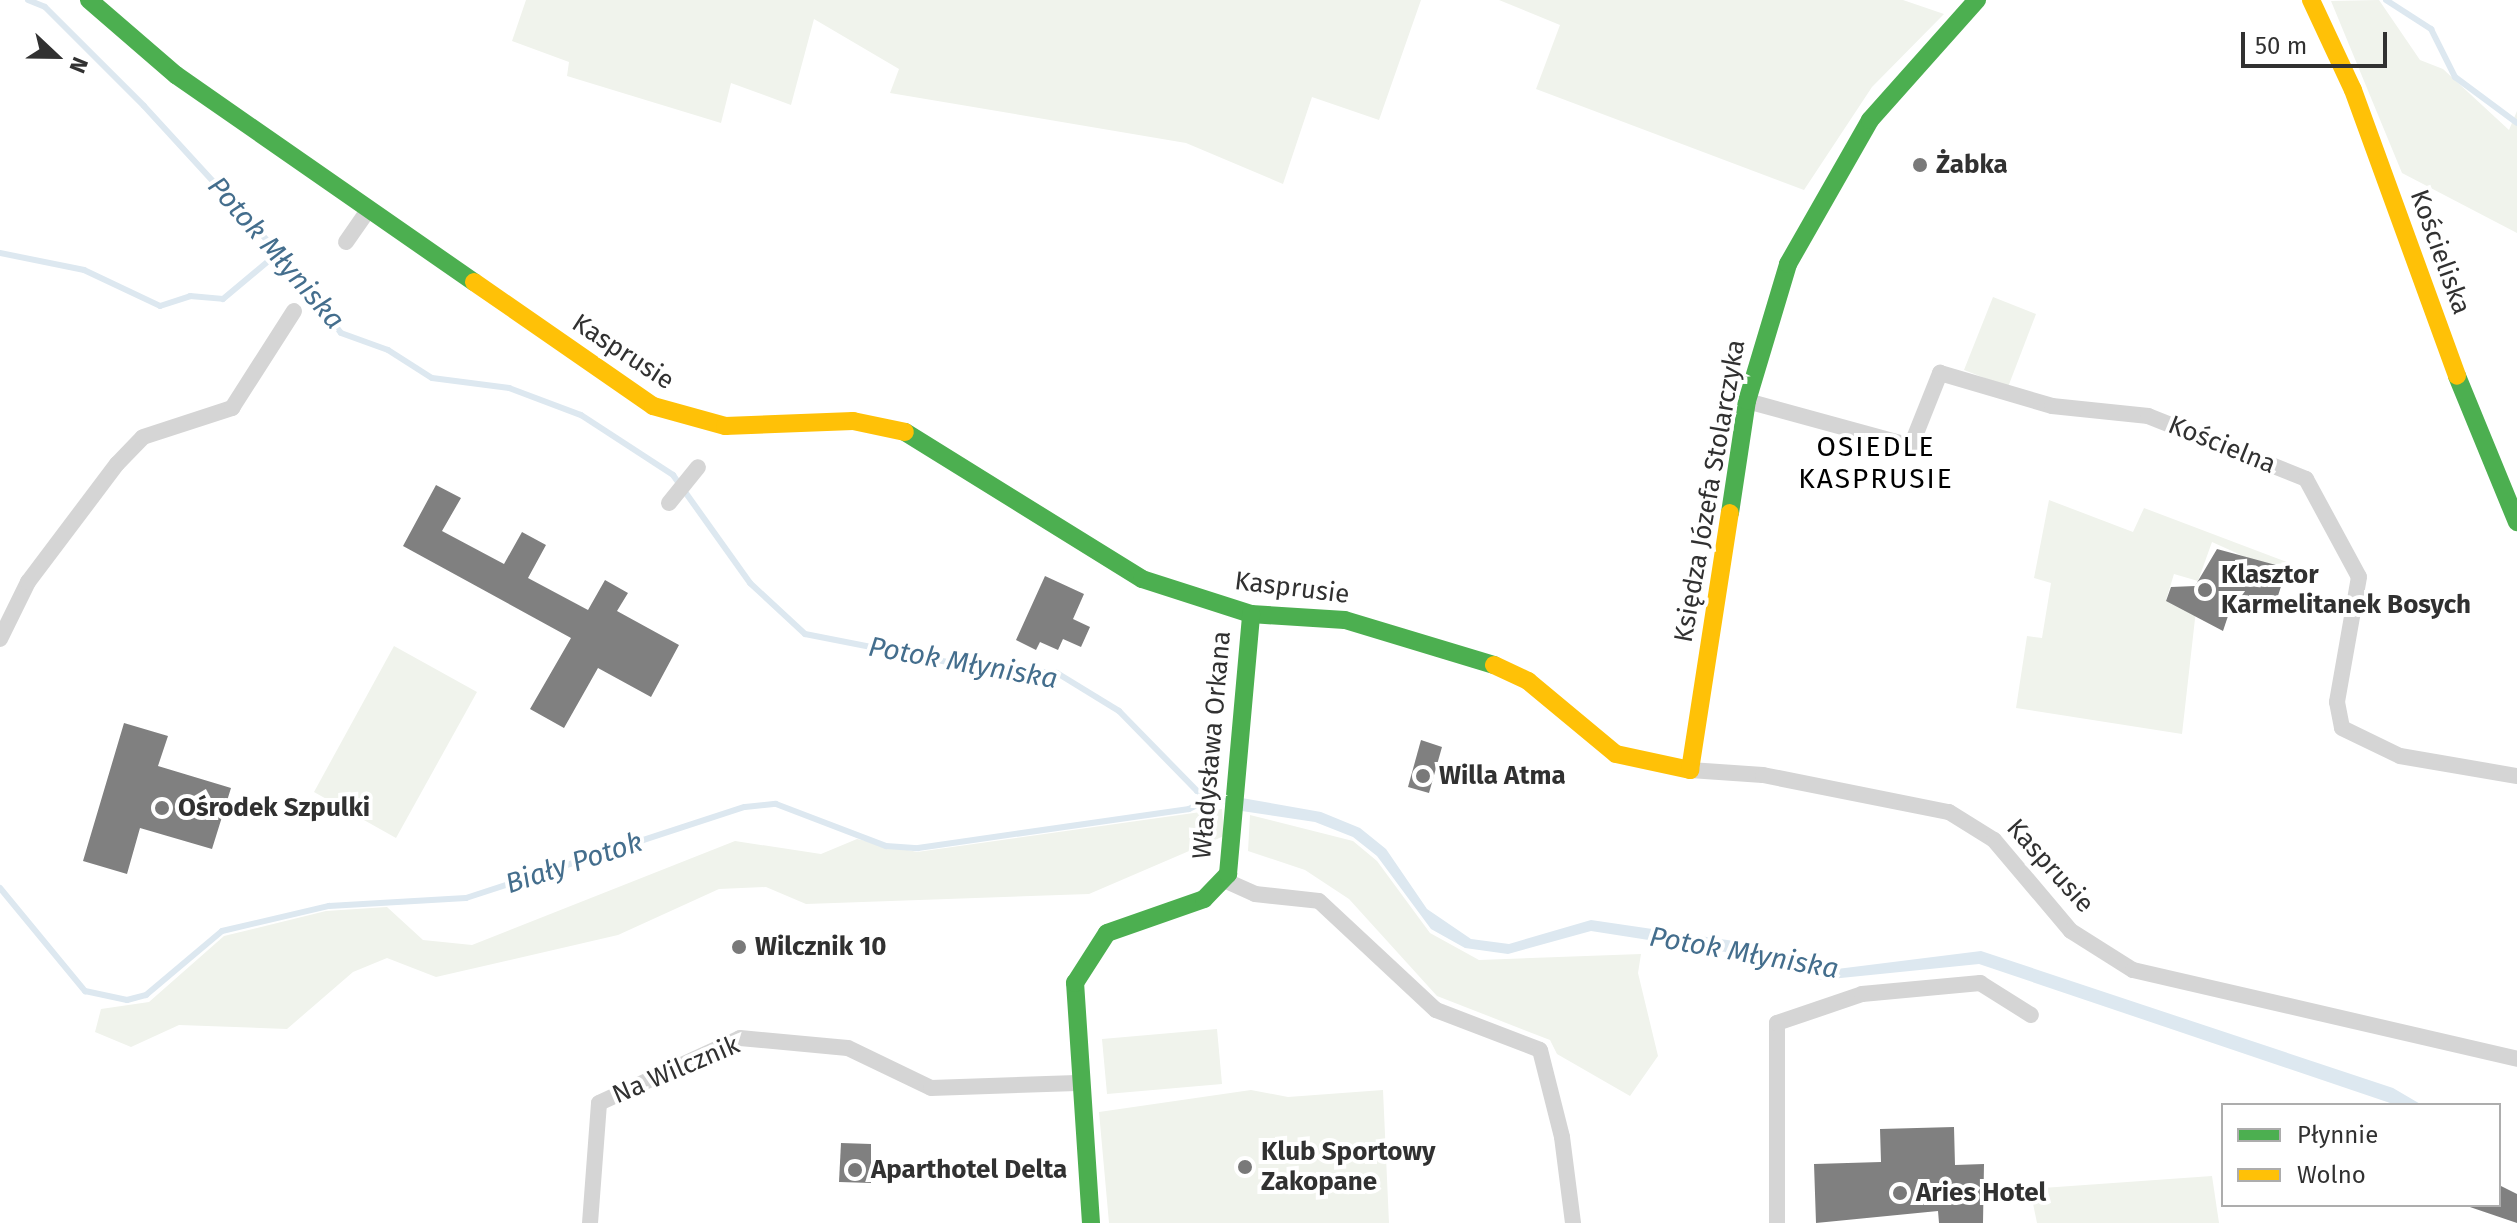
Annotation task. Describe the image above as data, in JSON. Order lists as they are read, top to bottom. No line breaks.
{"streets":{"street":["Kościeliska","Kasprusie","Kościelna","Księdza Józefa Stolarczyka","Władysława Orkana","Na Wilcznik"]},"crossings":[["Kasprusie","Księdza Józefa Stolarczyka"],["Kasprusie","Władysława Orkana"],["Kościelna","Księdza Józefa Stolarczyka"],["Władysława Orkana","Na Wilcznik"]],"districts":["OSIEDLE KASPRUSIE"],"water":["Potok Młyniska","Biały Potok"],"places":["Żabka","Klasztor Karmelitanek Bosych","Willa Atma","Ośrodek Szpulki","Wilcznik 10","Klub Sportowy Zakopane","Aparthotel Delta","Aries Hotel"],"legend":["Płynnie","Wolno"],"scale_bar":"50 m","north":"right"}
